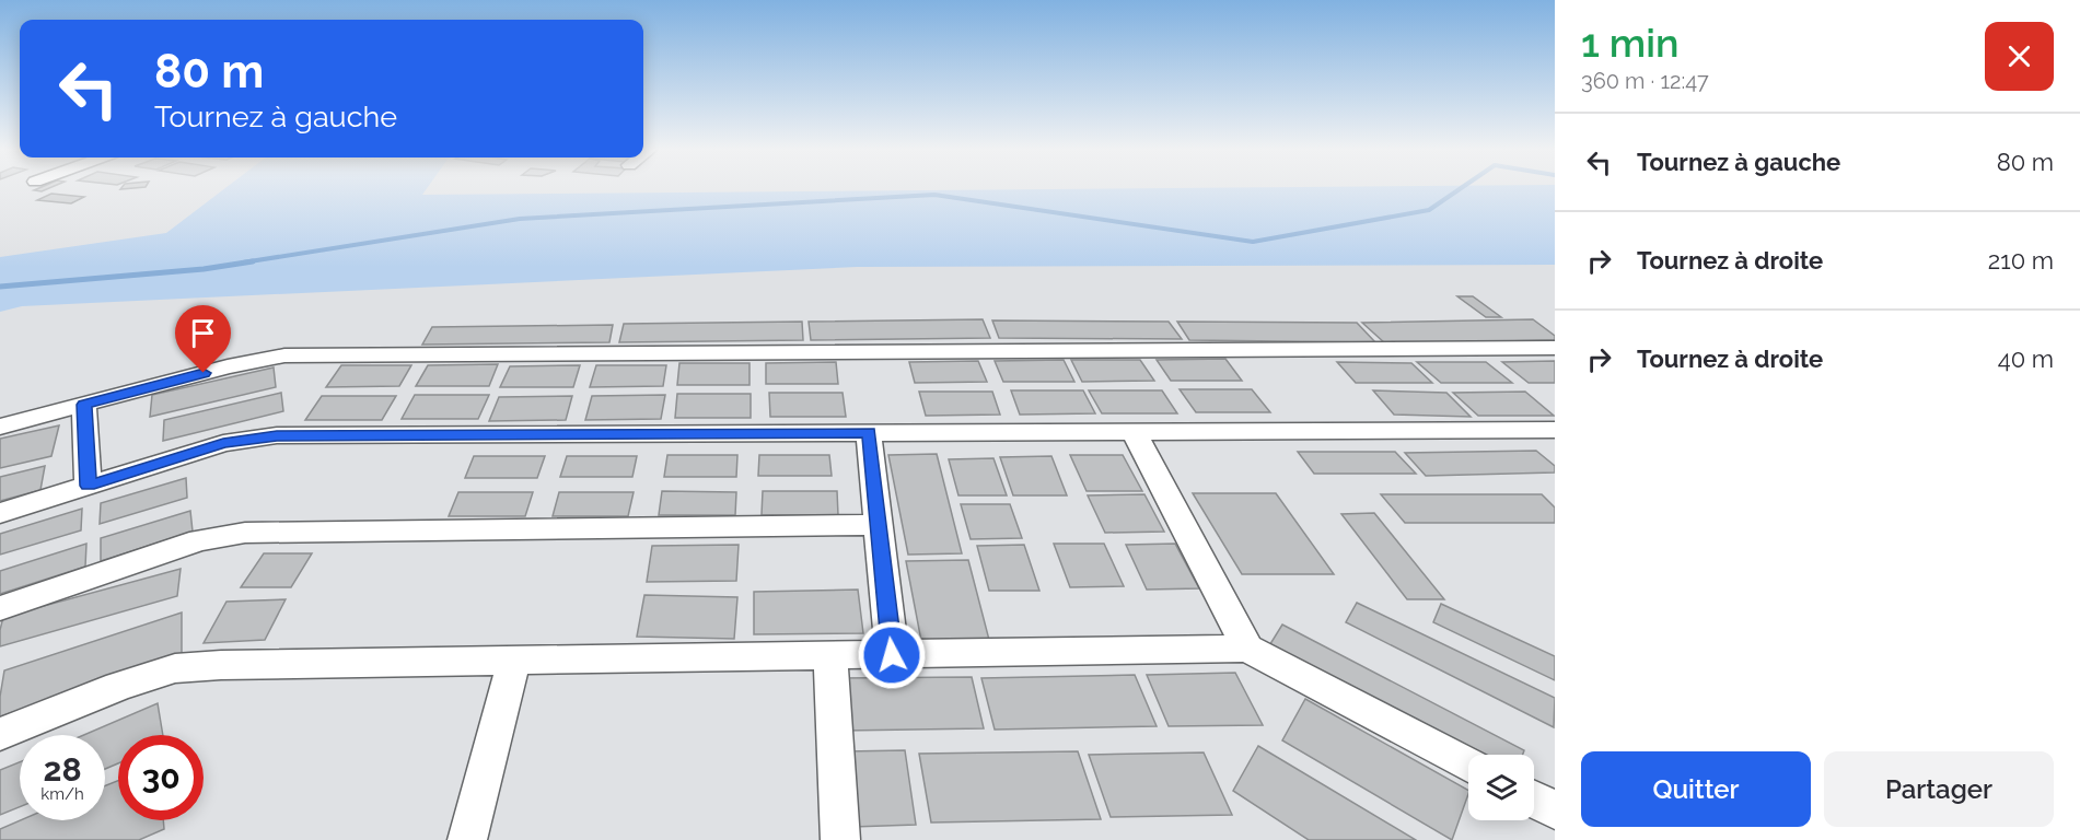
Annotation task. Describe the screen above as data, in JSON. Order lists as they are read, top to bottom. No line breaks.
{"page":{"heading":["1 min","360 m · 12:47"],"turn":["80 m","Tournez à gauche"],"list":[{"name":"Tournez à gauche","value":"80 m"},{"name":"Tournez à droite","value":"210 m"},{"name":"Tournez à droite","value":"40 m"}],"speed":"28 km/h","limit":"30","buttons":["Quitter","Partager"]}}
